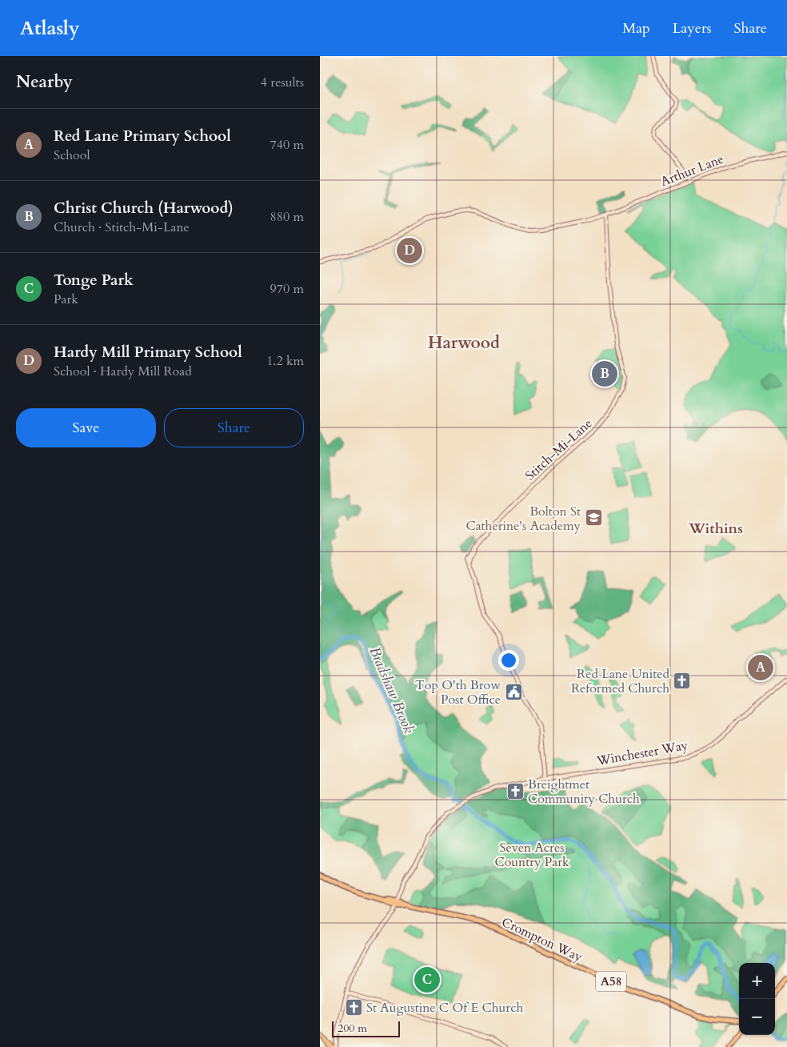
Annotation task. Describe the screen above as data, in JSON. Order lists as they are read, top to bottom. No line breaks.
{"streets":{"highway":["Crompton Way","A58"],"street":["Arthur Lane","Stitch-Mi-Lane","Winchester Way"]},"crossings":[["Arthur Lane","Stitch-Mi-Lane"],["Stitch-Mi-Lane","Winchester Way"],["Winchester Way","Crompton Way"]],"districts":["Harwood","Withins"],"water":["Bradshaw Brook"],"parks":["Seven Acres Country Park"],"places":{"school or university":["Bolton St Catherine's Academy"],"church":["Red Lane United Reformed Church","Breightmet Community Church","St Augustine C Of E Church"],"public building":["Top O'th Brow Post Office"]},"scale_bar":"200 m","page":{"header":"Atlasly","nav":["Map","Layers","Share"],"heading":["Nearby","4 results"],"list":[{"mark":"A","name":"Red Lane Primary School","note":"School","value":"740 m"},{"mark":"B","name":"Christ Church (Harwood)","note":"Church · Stitch-Mi-Lane","value":"880 m"},{"mark":"C","name":"Tonge Park","note":"Park","value":"970 m"},{"mark":"D","name":"Hardy Mill Primary School","note":"School · Hardy Mill Road","value":"1.2 km"}],"pins":["D","B","A","C"],"buttons":["Save","Share"],"map_buttons":["+","−"],"scale":"200 m"}}
